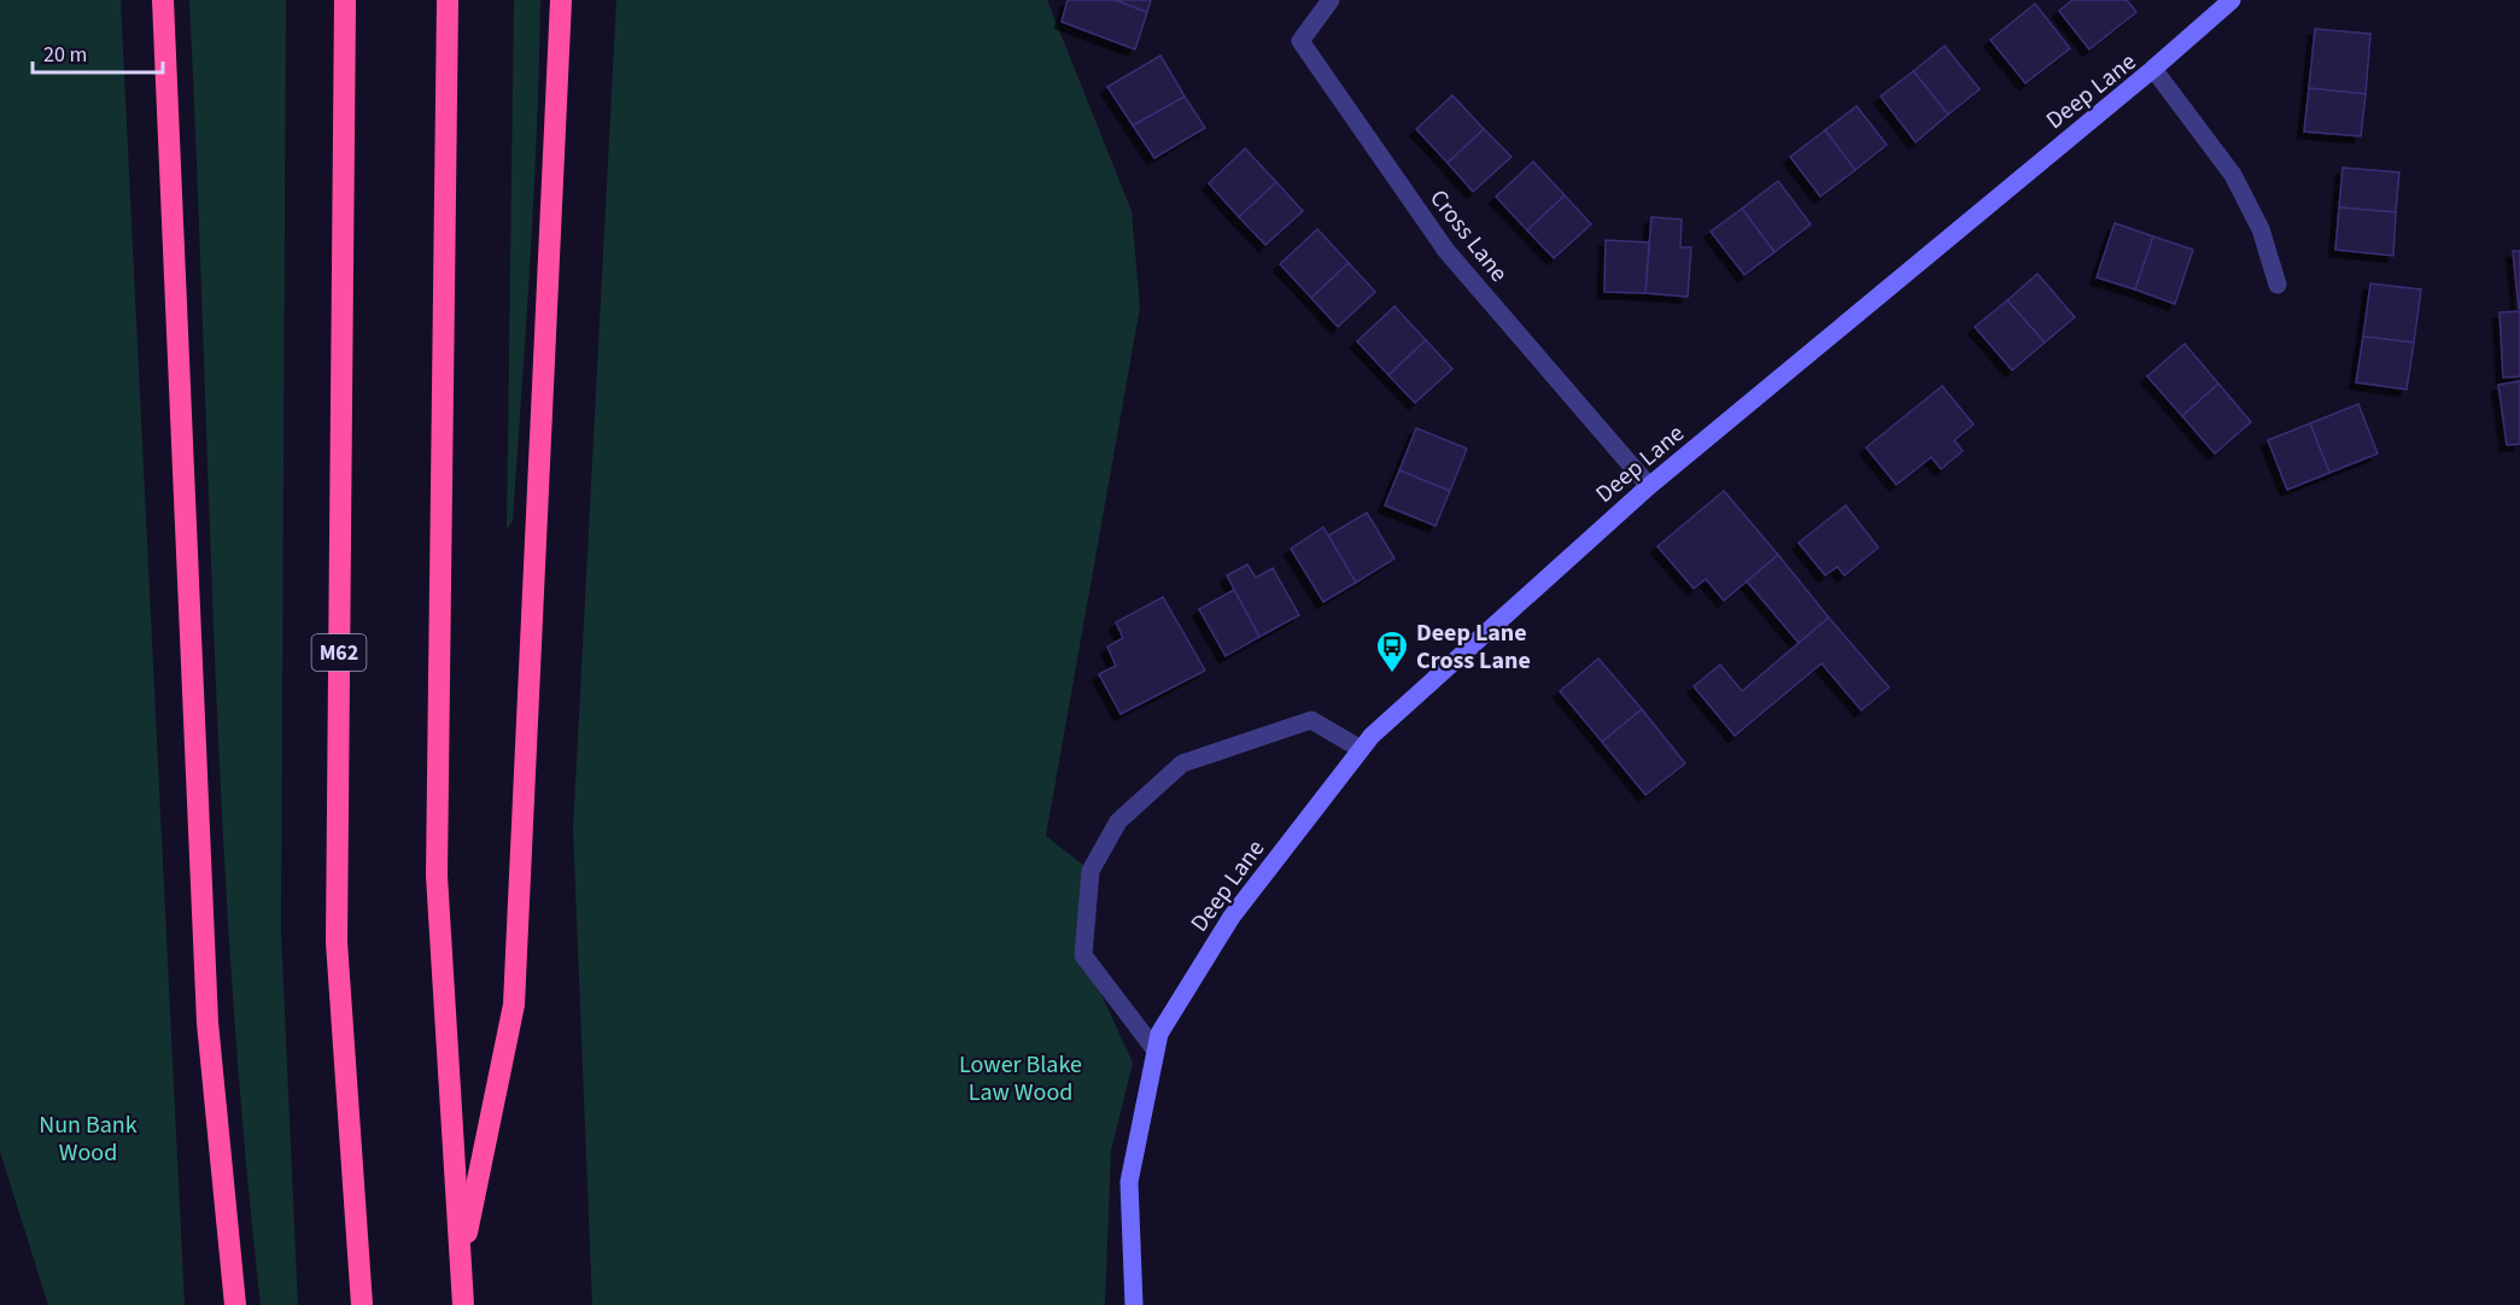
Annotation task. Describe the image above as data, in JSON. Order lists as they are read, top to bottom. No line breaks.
{"streets":{"highway":["M62"],"street":["Deep Lane","Cross Lane"]},"crossings":[["Deep Lane","Cross Lane"]],"parks":["Lower Blake Law Wood","Nun Bank Wood"],"places":{"bus stop":["Deep Lane Cross Lane"]},"scale_bar":"20 m"}
